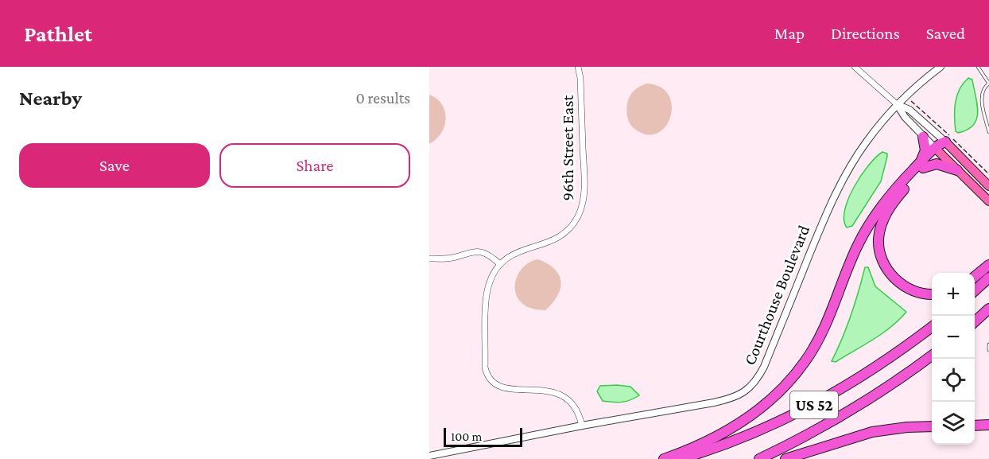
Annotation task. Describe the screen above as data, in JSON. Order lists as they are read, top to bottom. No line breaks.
{"streets":{"highway":["US 52"],"street":["96th Street East","Courthouse Boulevard"]},"crossings":[["96th Street East","Courthouse Boulevard"]],"scale_bar":"100 m","page":{"header":"Pathlet","nav":["Map","Directions","Saved"],"heading":["Nearby","0 results"],"buttons":["Save","Share"],"map_buttons":["+","−"],"scale":"100 m"}}
